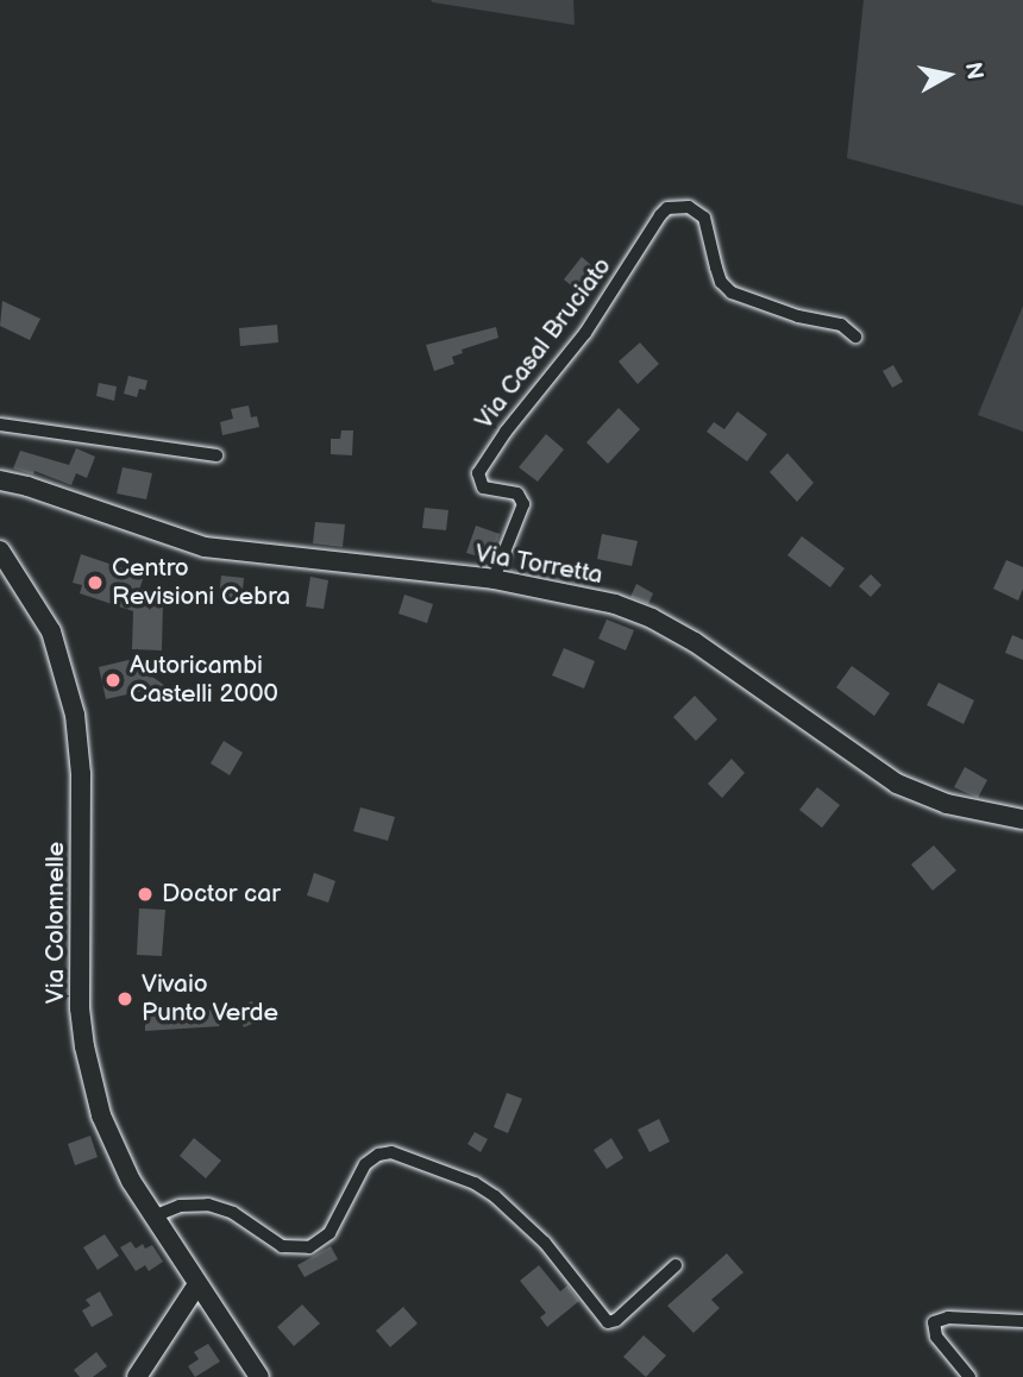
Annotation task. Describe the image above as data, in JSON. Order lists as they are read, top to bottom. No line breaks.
{"streets":{"street":["Via Casal Bruciato","Via Torretta","Via Colonnelle"]},"crossings":[["Via Casal Bruciato","Via Torretta"]],"places":["Centro Revisioni Cebra","Autoricambi Castelli 2000","Doctor car","Vivaio Punto Verde"],"north":"right"}
